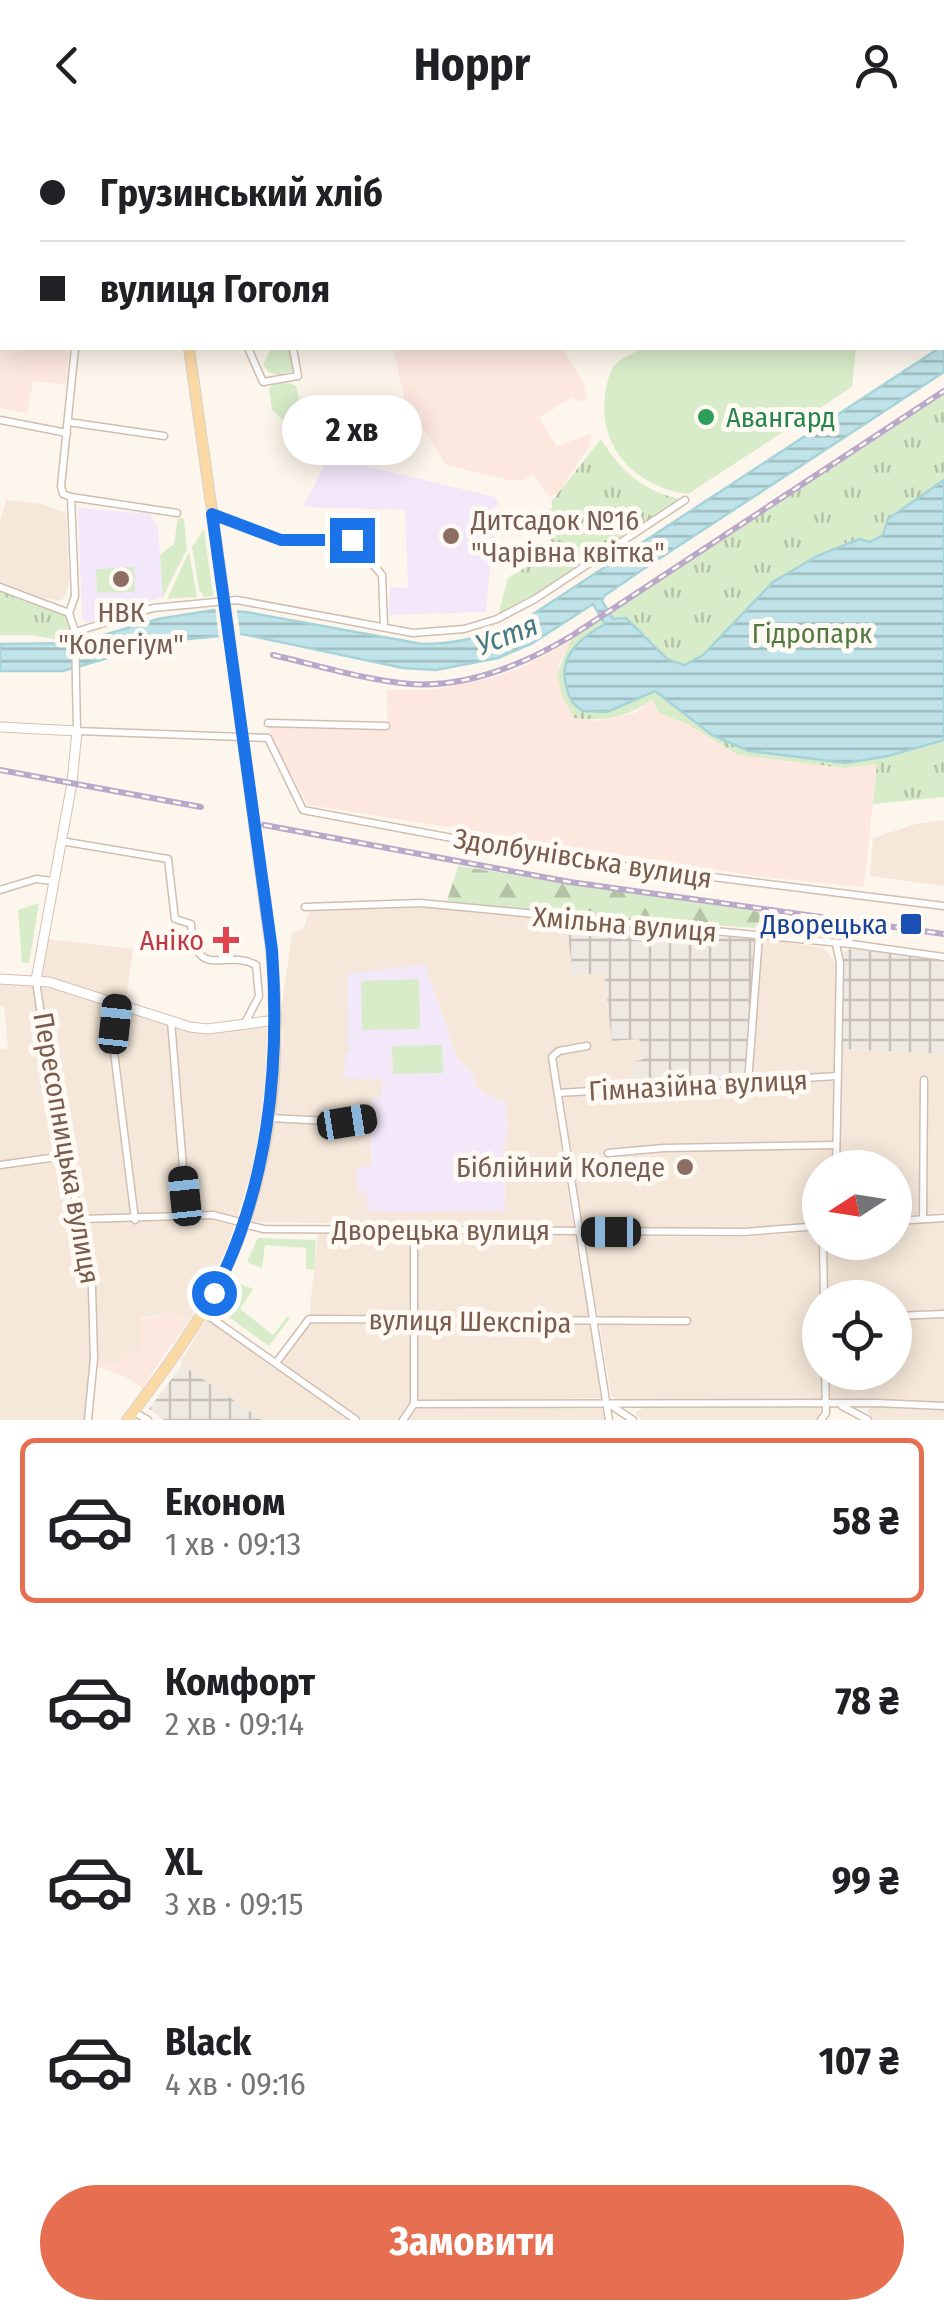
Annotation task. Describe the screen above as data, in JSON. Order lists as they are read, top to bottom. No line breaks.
{"streets":{"street":["Здолбунівська вулиця","Хмільна вулиця","Гімназійна вулиця","Пересопницька вулиця","Дворецька вулиця","вулиця Шекспіра"]},"crossings":[["Здолбунівська вулиця","Пересопницька вулиця"],["Пересопницька вулиця","Дворецька вулиця"]],"water":["Устя"],"parks":["Гідропарк"],"places":{"other":["Авангард","Дитсадок №16 \"Чарівна квітка\"","НВК \"Колегіум\"","Біблійний Коледе"],"transit":["Дворецька"],"health":["Аніко"]},"north":"left","page":{"header":"Hoppr","banner":["Грузинський хліб","вулиця Гоголя"],"bubble":"2 хв","list":[{"name":"Економ","note":"1 хв · 09:13","value":"58 ₴"},{"name":"Комфорт","note":"2 хв · 09:14","value":"78 ₴"},{"name":"XL","note":"3 хв · 09:15","value":"99 ₴"},{"name":"Black","note":"4 хв · 09:16","value":"107 ₴"}],"buttons":"Замовити"}}
